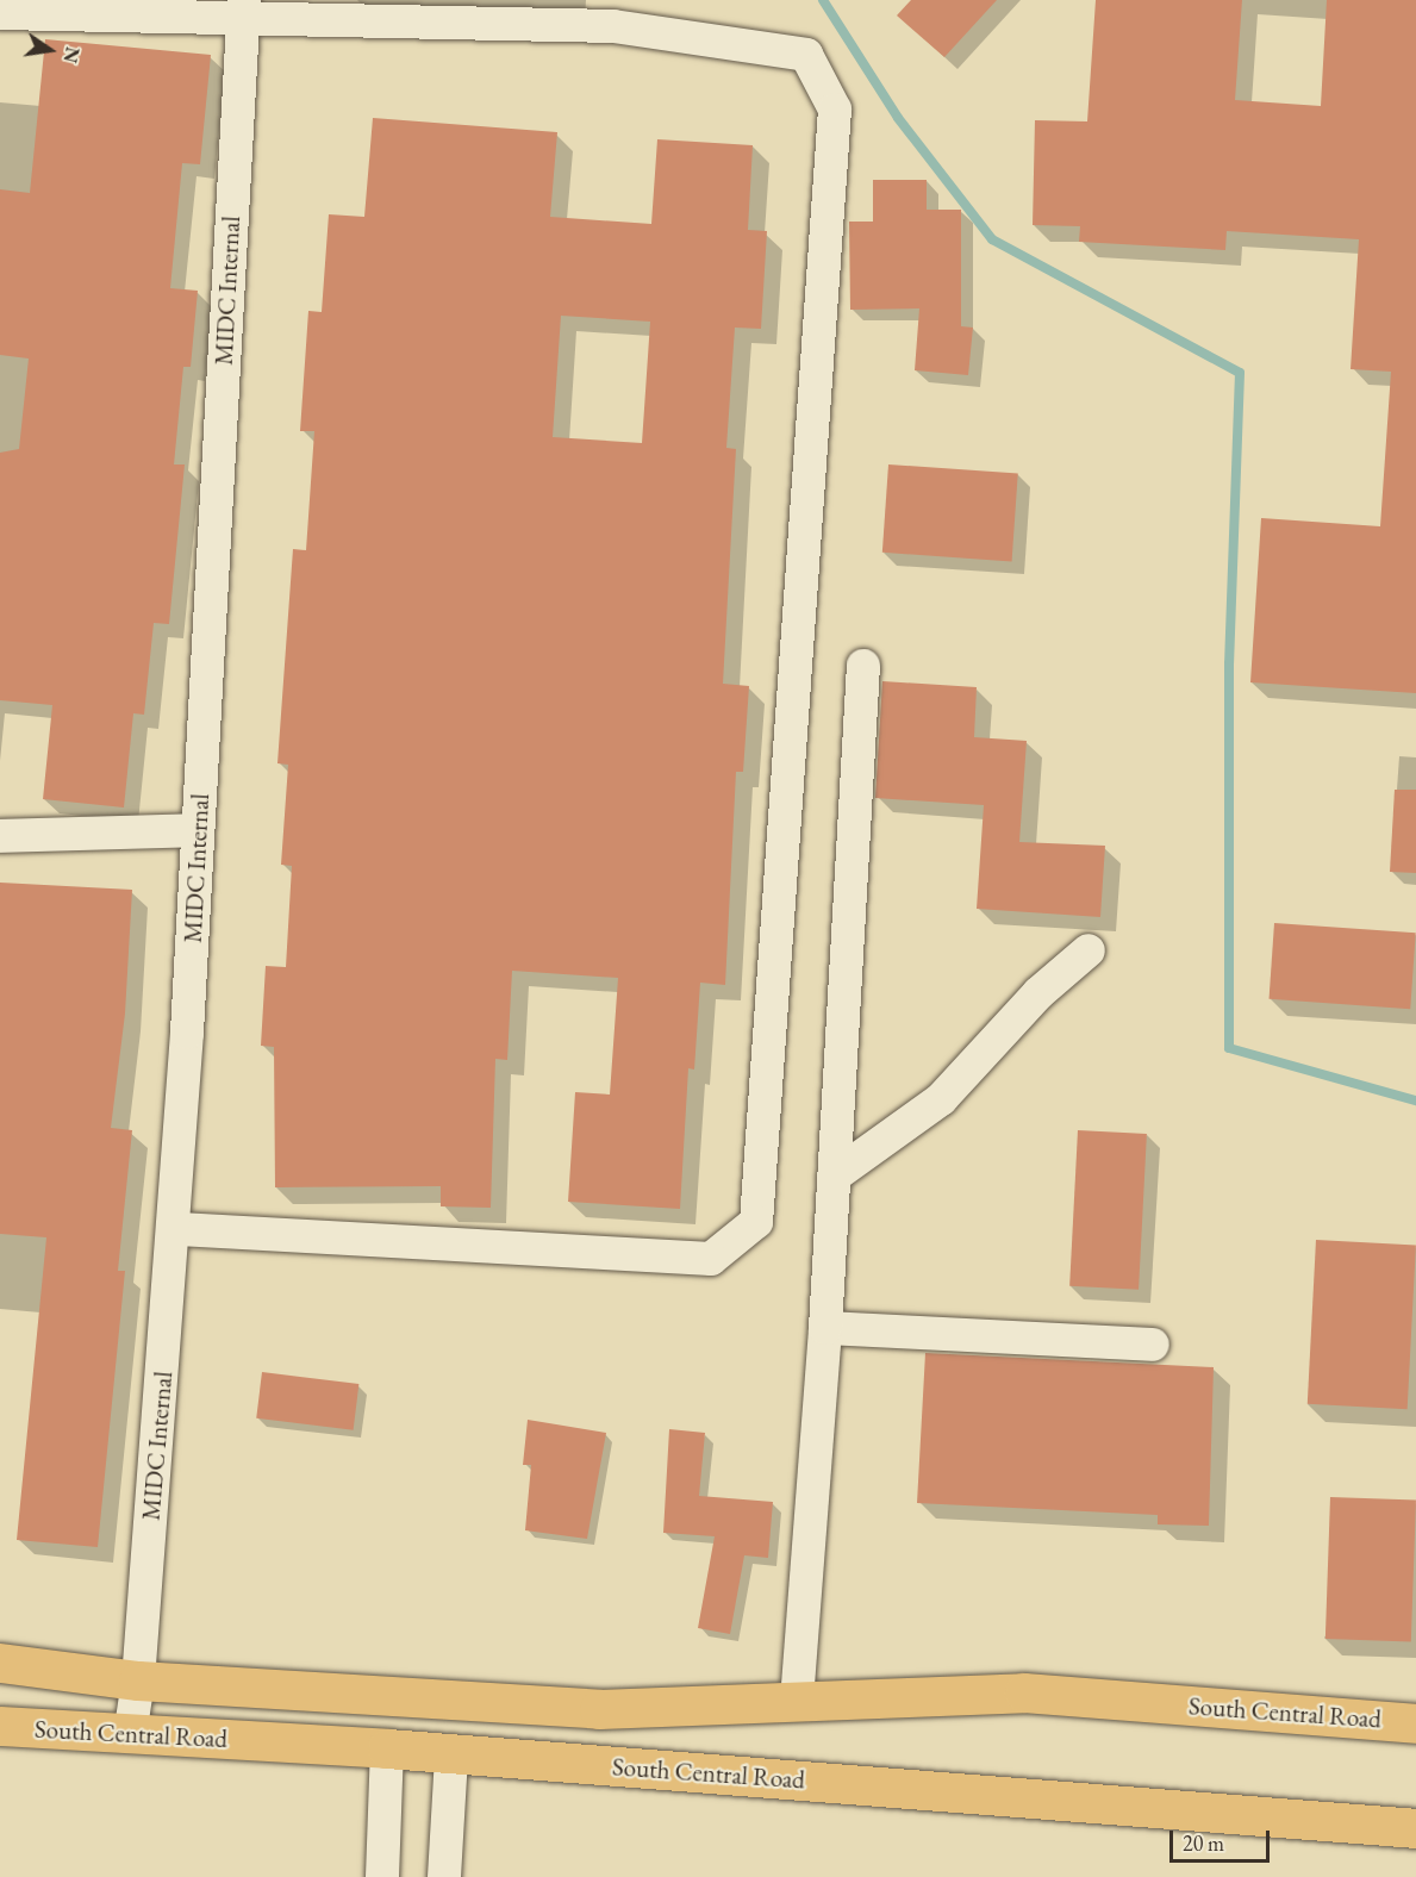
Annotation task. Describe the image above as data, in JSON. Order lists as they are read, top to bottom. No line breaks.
{"streets":{"main road":["South Central Road"],"street":["MIDC Internal"]},"crossings":[["MIDC Internal","South Central Road"]],"scale_bar":"20 m","north":"right"}
